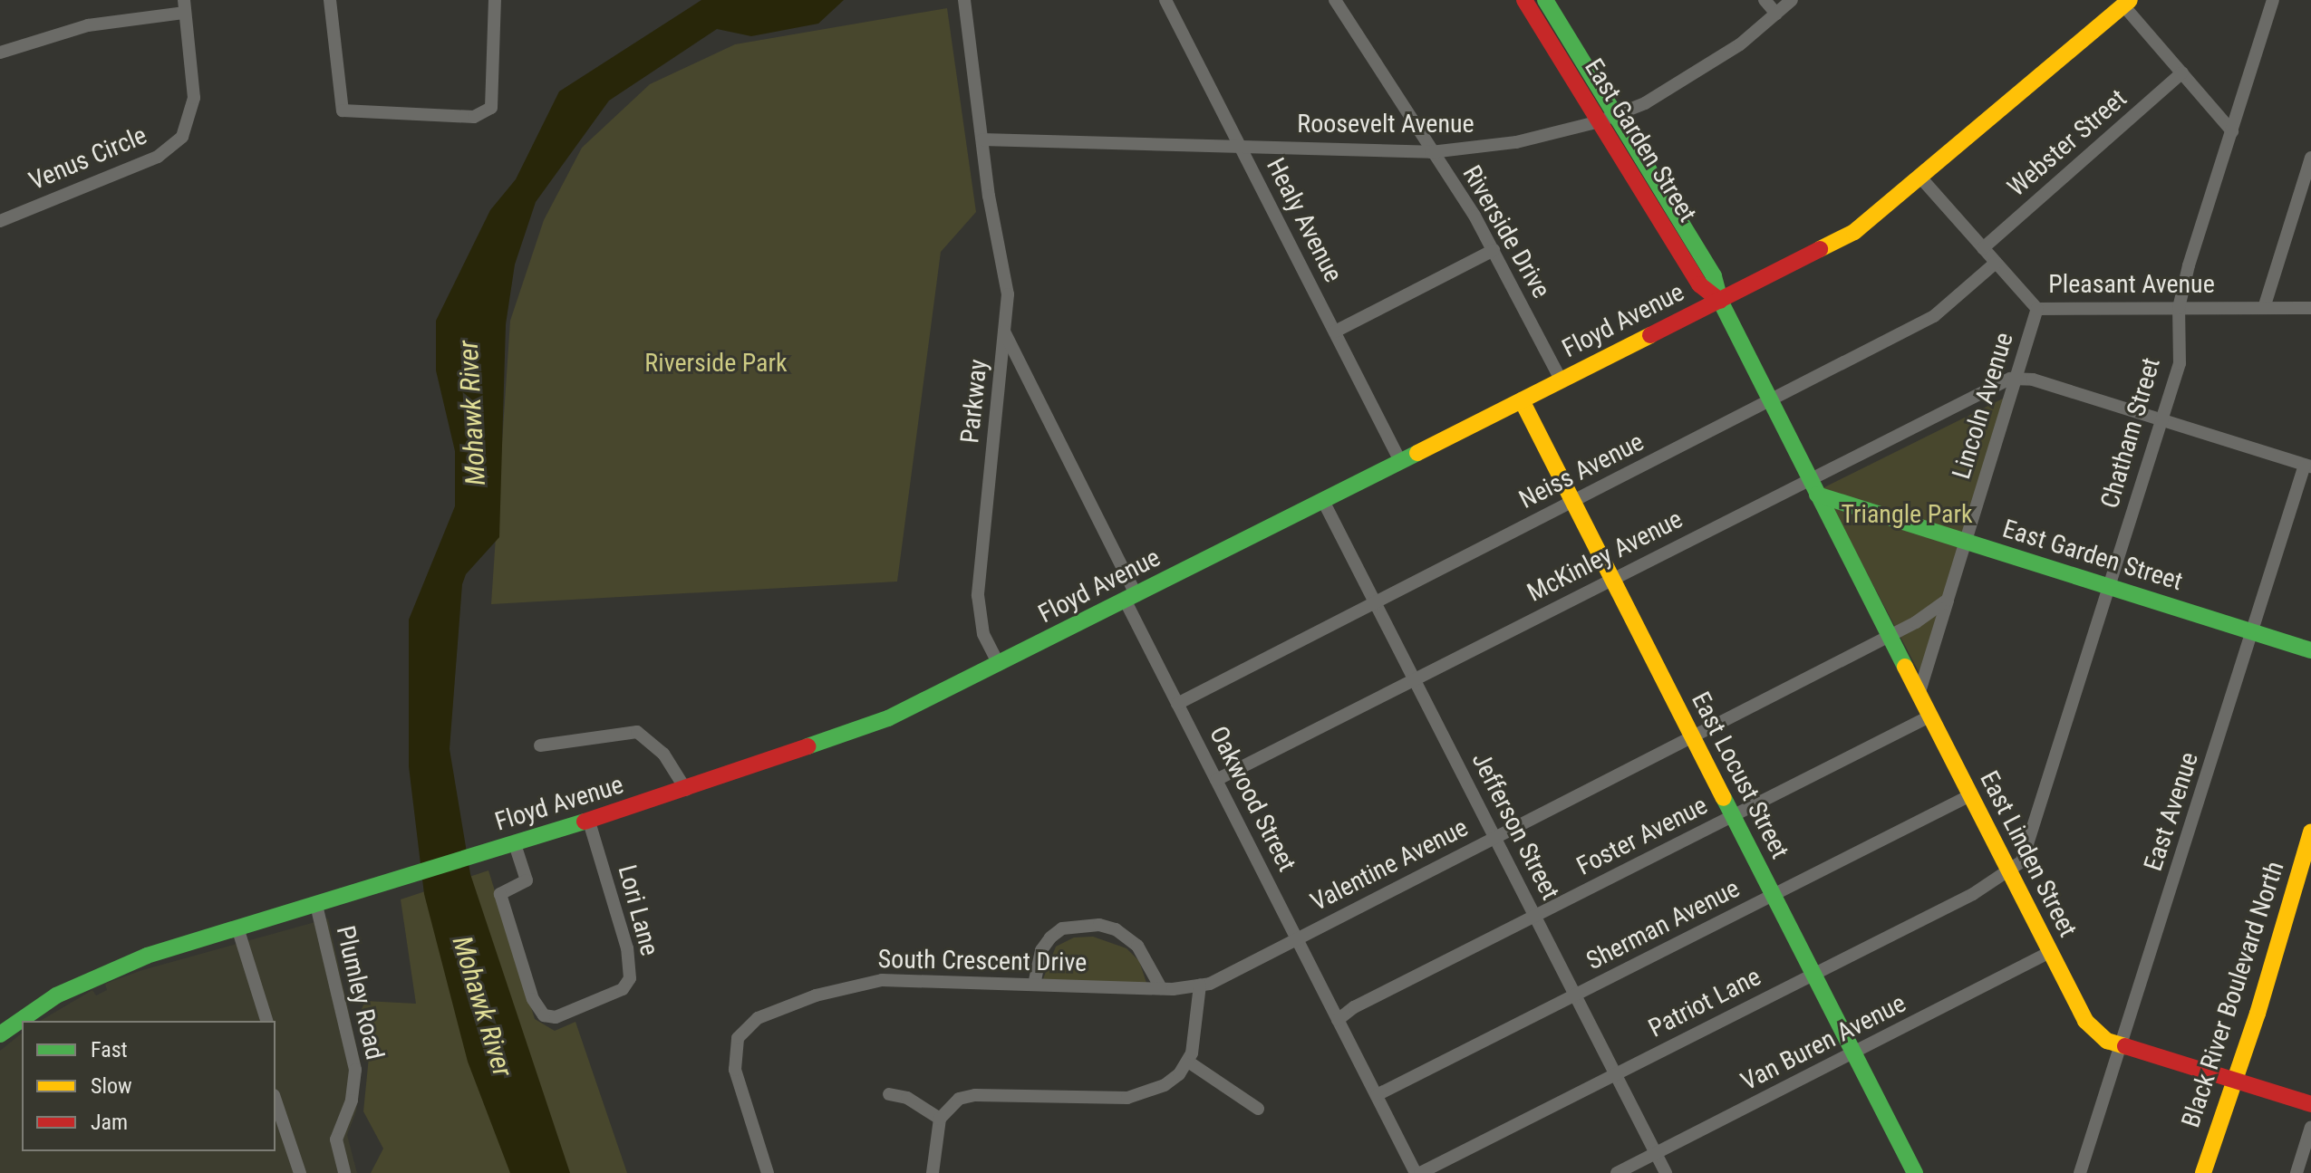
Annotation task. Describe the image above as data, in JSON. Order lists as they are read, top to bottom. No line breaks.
{"streets":{"street":["Roosevelt Avenue","East Garden Street","Webster Street","Venus Circle","Healy Avenue","Riverside Drive","Pleasant Avenue","Floyd Avenue","Parkway","Lincoln Avenue","Chatham Street","Neiss Avenue","McKinley Avenue","East Locust Street","Oakwood Street","East Avenue","Jefferson Street","Foster Avenue","East Linden Street","Valentine Avenue","Lori Lane","Sherman Avenue","South Crescent Drive","Plumley Road","Black River Boulevard North","Patriot Lane","Van Buren Avenue"]},"crossings":[["Roosevelt Avenue","East Garden Street"],["Roosevelt Avenue","Healy Avenue"],["Roosevelt Avenue","Riverside Drive"],["Roosevelt Avenue","Parkway"],["East Garden Street","Floyd Avenue"],["East Garden Street","Lincoln Avenue"],["East Garden Street","Chatham Street"],["East Garden Street","Neiss Avenue"],["East Garden Street","McKinley Avenue"],["East Garden Street","East Avenue"],["East Garden Street","East Linden Street"],["Webster Street","Pleasant Avenue"],["Healy Avenue","Floyd Avenue"],["Riverside Drive","Floyd Avenue"],["Pleasant Avenue","Floyd Avenue"],["Pleasant Avenue","Lincoln Avenue"],["Pleasant Avenue","Chatham Street"],["Pleasant Avenue","Neiss Avenue"],["Floyd Avenue","Parkway"],["Floyd Avenue","East Locust Street"],["Floyd Avenue","Oakwood Street"],["Floyd Avenue","Jefferson Street"],["Floyd Avenue","Lori Lane"],["Floyd Avenue","Plumley Road"],["Parkway","Oakwood Street"],["Lincoln Avenue","McKinley Avenue"],["Lincoln Avenue","East Linden Street"],["Chatham Street","East Linden Street"],["Chatham Street","Patriot Lane"],["Neiss Avenue","East Locust Street"],["Neiss Avenue","Oakwood Street"],["Neiss Avenue","Jefferson Street"],["McKinley Avenue","East Locust Street"],["McKinley Avenue","Oakwood Street"],["McKinley Avenue","Jefferson Street"],["McKinley Avenue","East Linden Street"],["East Locust Street","Foster Avenue"],["East Locust Street","Valentine Avenue"],["East Locust Street","Sherman Avenue"],["East Locust Street","Patriot Lane"],["East Locust Street","Van Buren Avenue"],["Oakwood Street","Foster Avenue"],["Oakwood Street","Valentine Avenue"],["Oakwood Street","Sherman Avenue"],["Oakwood Street","Patriot Lane"],["East Avenue","East Linden Street"],["Jefferson Street","Foster Avenue"],["Jefferson Street","Valentine Avenue"],["Jefferson Street","Sherman Avenue"],["Jefferson Street","Patriot Lane"],["Jefferson Street","Van Buren Avenue"],["Foster Avenue","East Linden Street"],["East Linden Street","Valentine Avenue"],["East Linden Street","Sherman Avenue"],["East Linden Street","Black River Boulevard North"],["East Linden Street","Patriot Lane"],["East Linden Street","Van Buren Avenue"],["Valentine Avenue","South Crescent Drive"]],"water":["Mohawk River"],"parks":["Riverside Park","Triangle Park"],"legend":["Fast","Slow","Jam"]}
